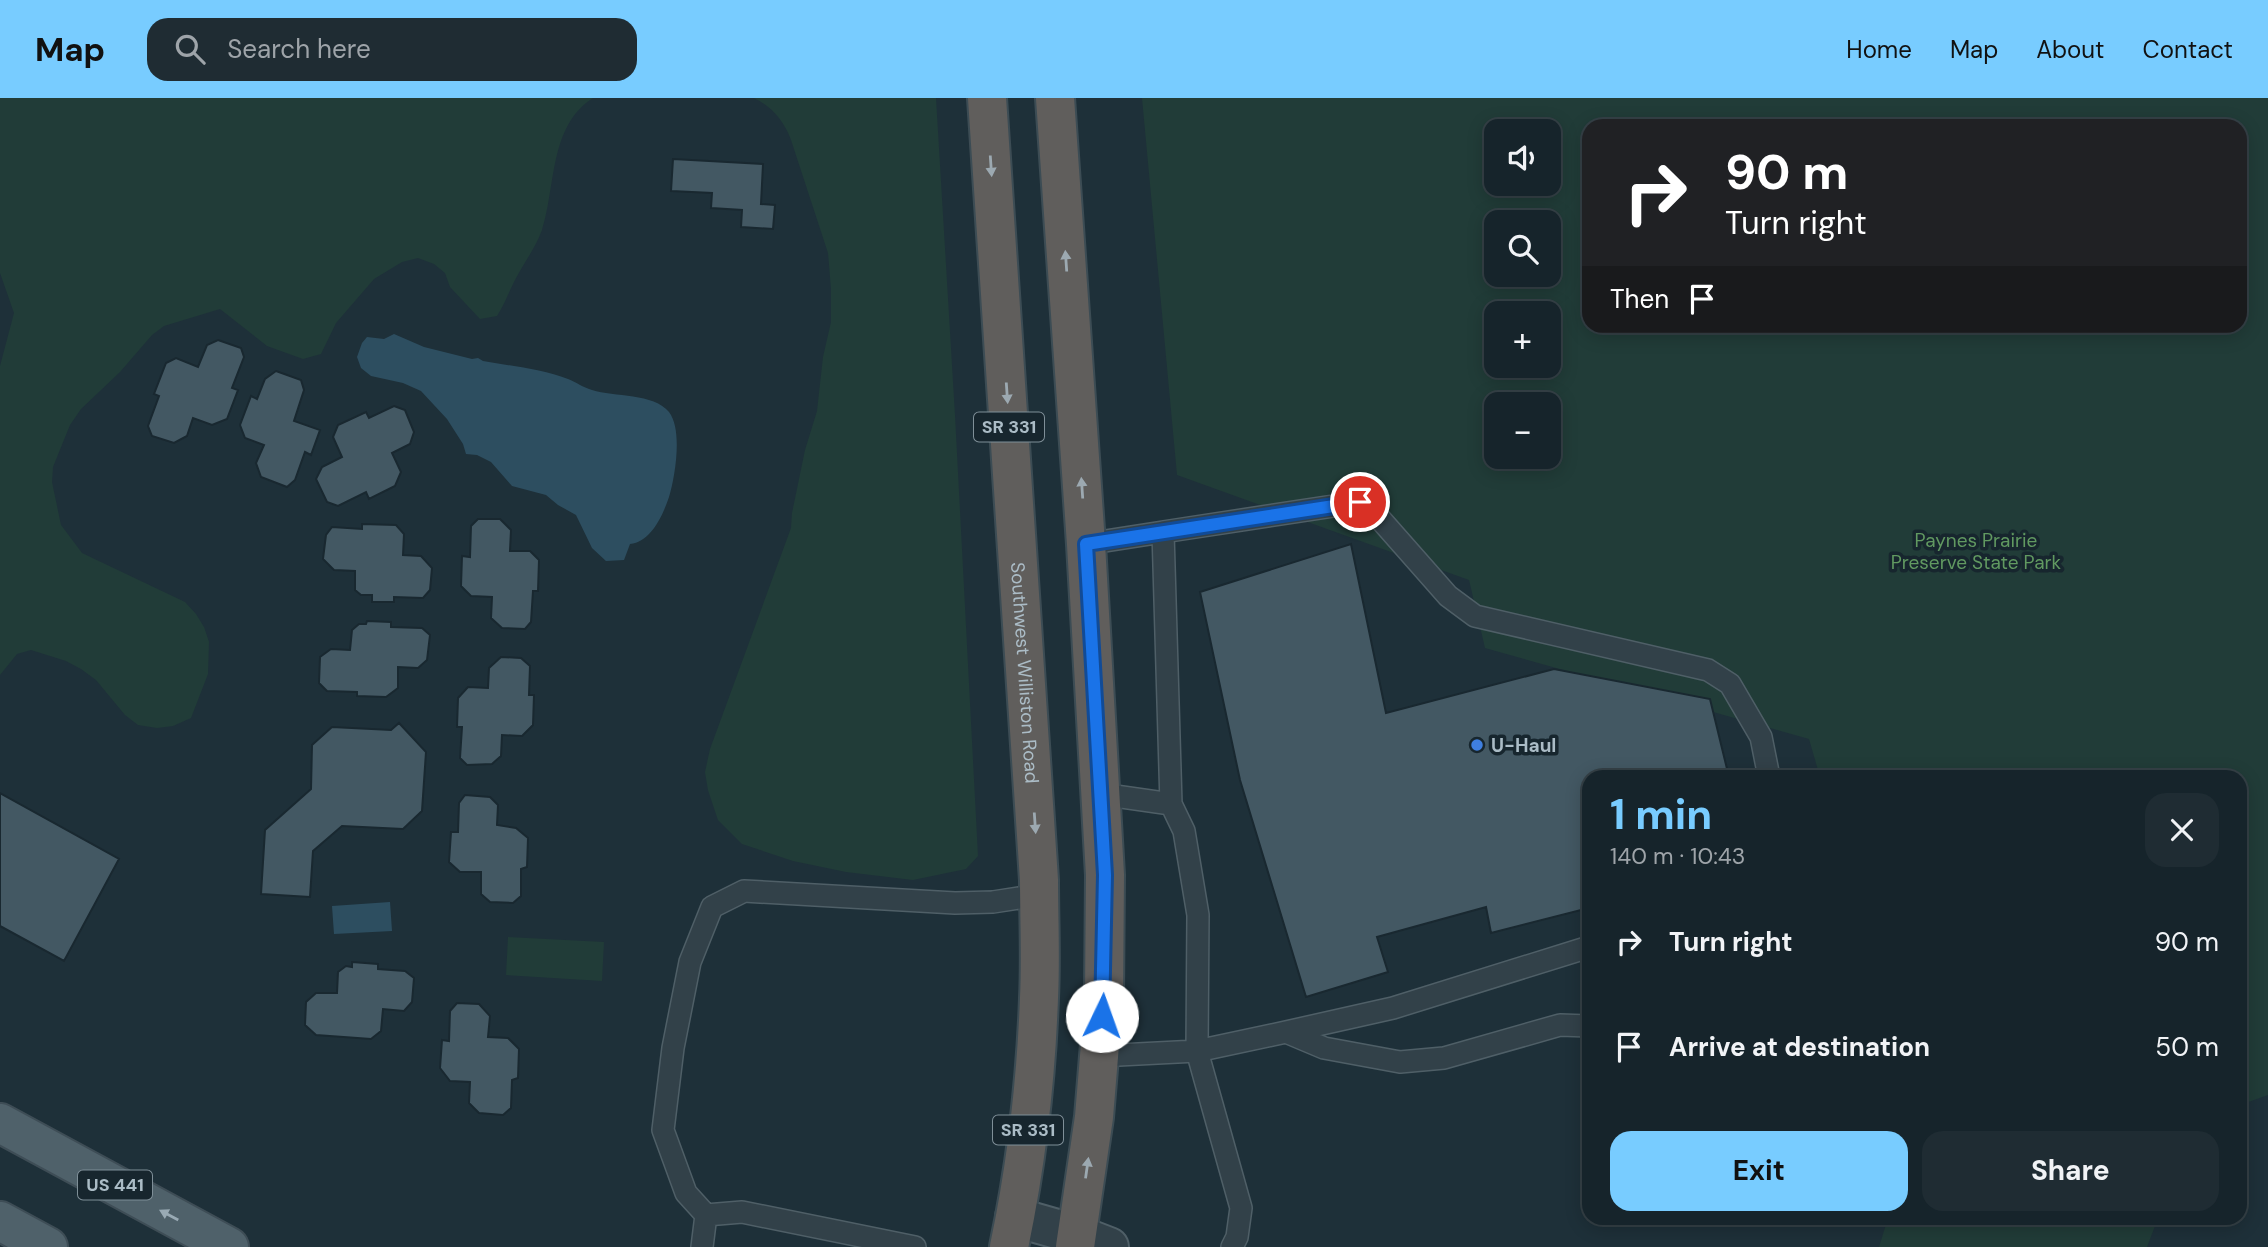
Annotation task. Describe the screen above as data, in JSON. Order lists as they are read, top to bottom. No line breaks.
{"streets":{"highway":["SR 331","Southwest Williston Road"],"main road":["US 441"]},"parks":["Paynes Prairie Preserve State Park"],"places":["U-Haul"],"page":{"header":"Map","search":"Search here","nav":["Home","Map","About","Contact"],"map_buttons":["+","−"],"turn":["90 m","Turn right"],"then":"Then","heading":["1 min","140 m · 10:43"],"list":[{"name":"Turn right","value":"90 m"},{"name":"Arrive at destination","value":"50 m"}],"buttons":["Exit","Share"]}}
